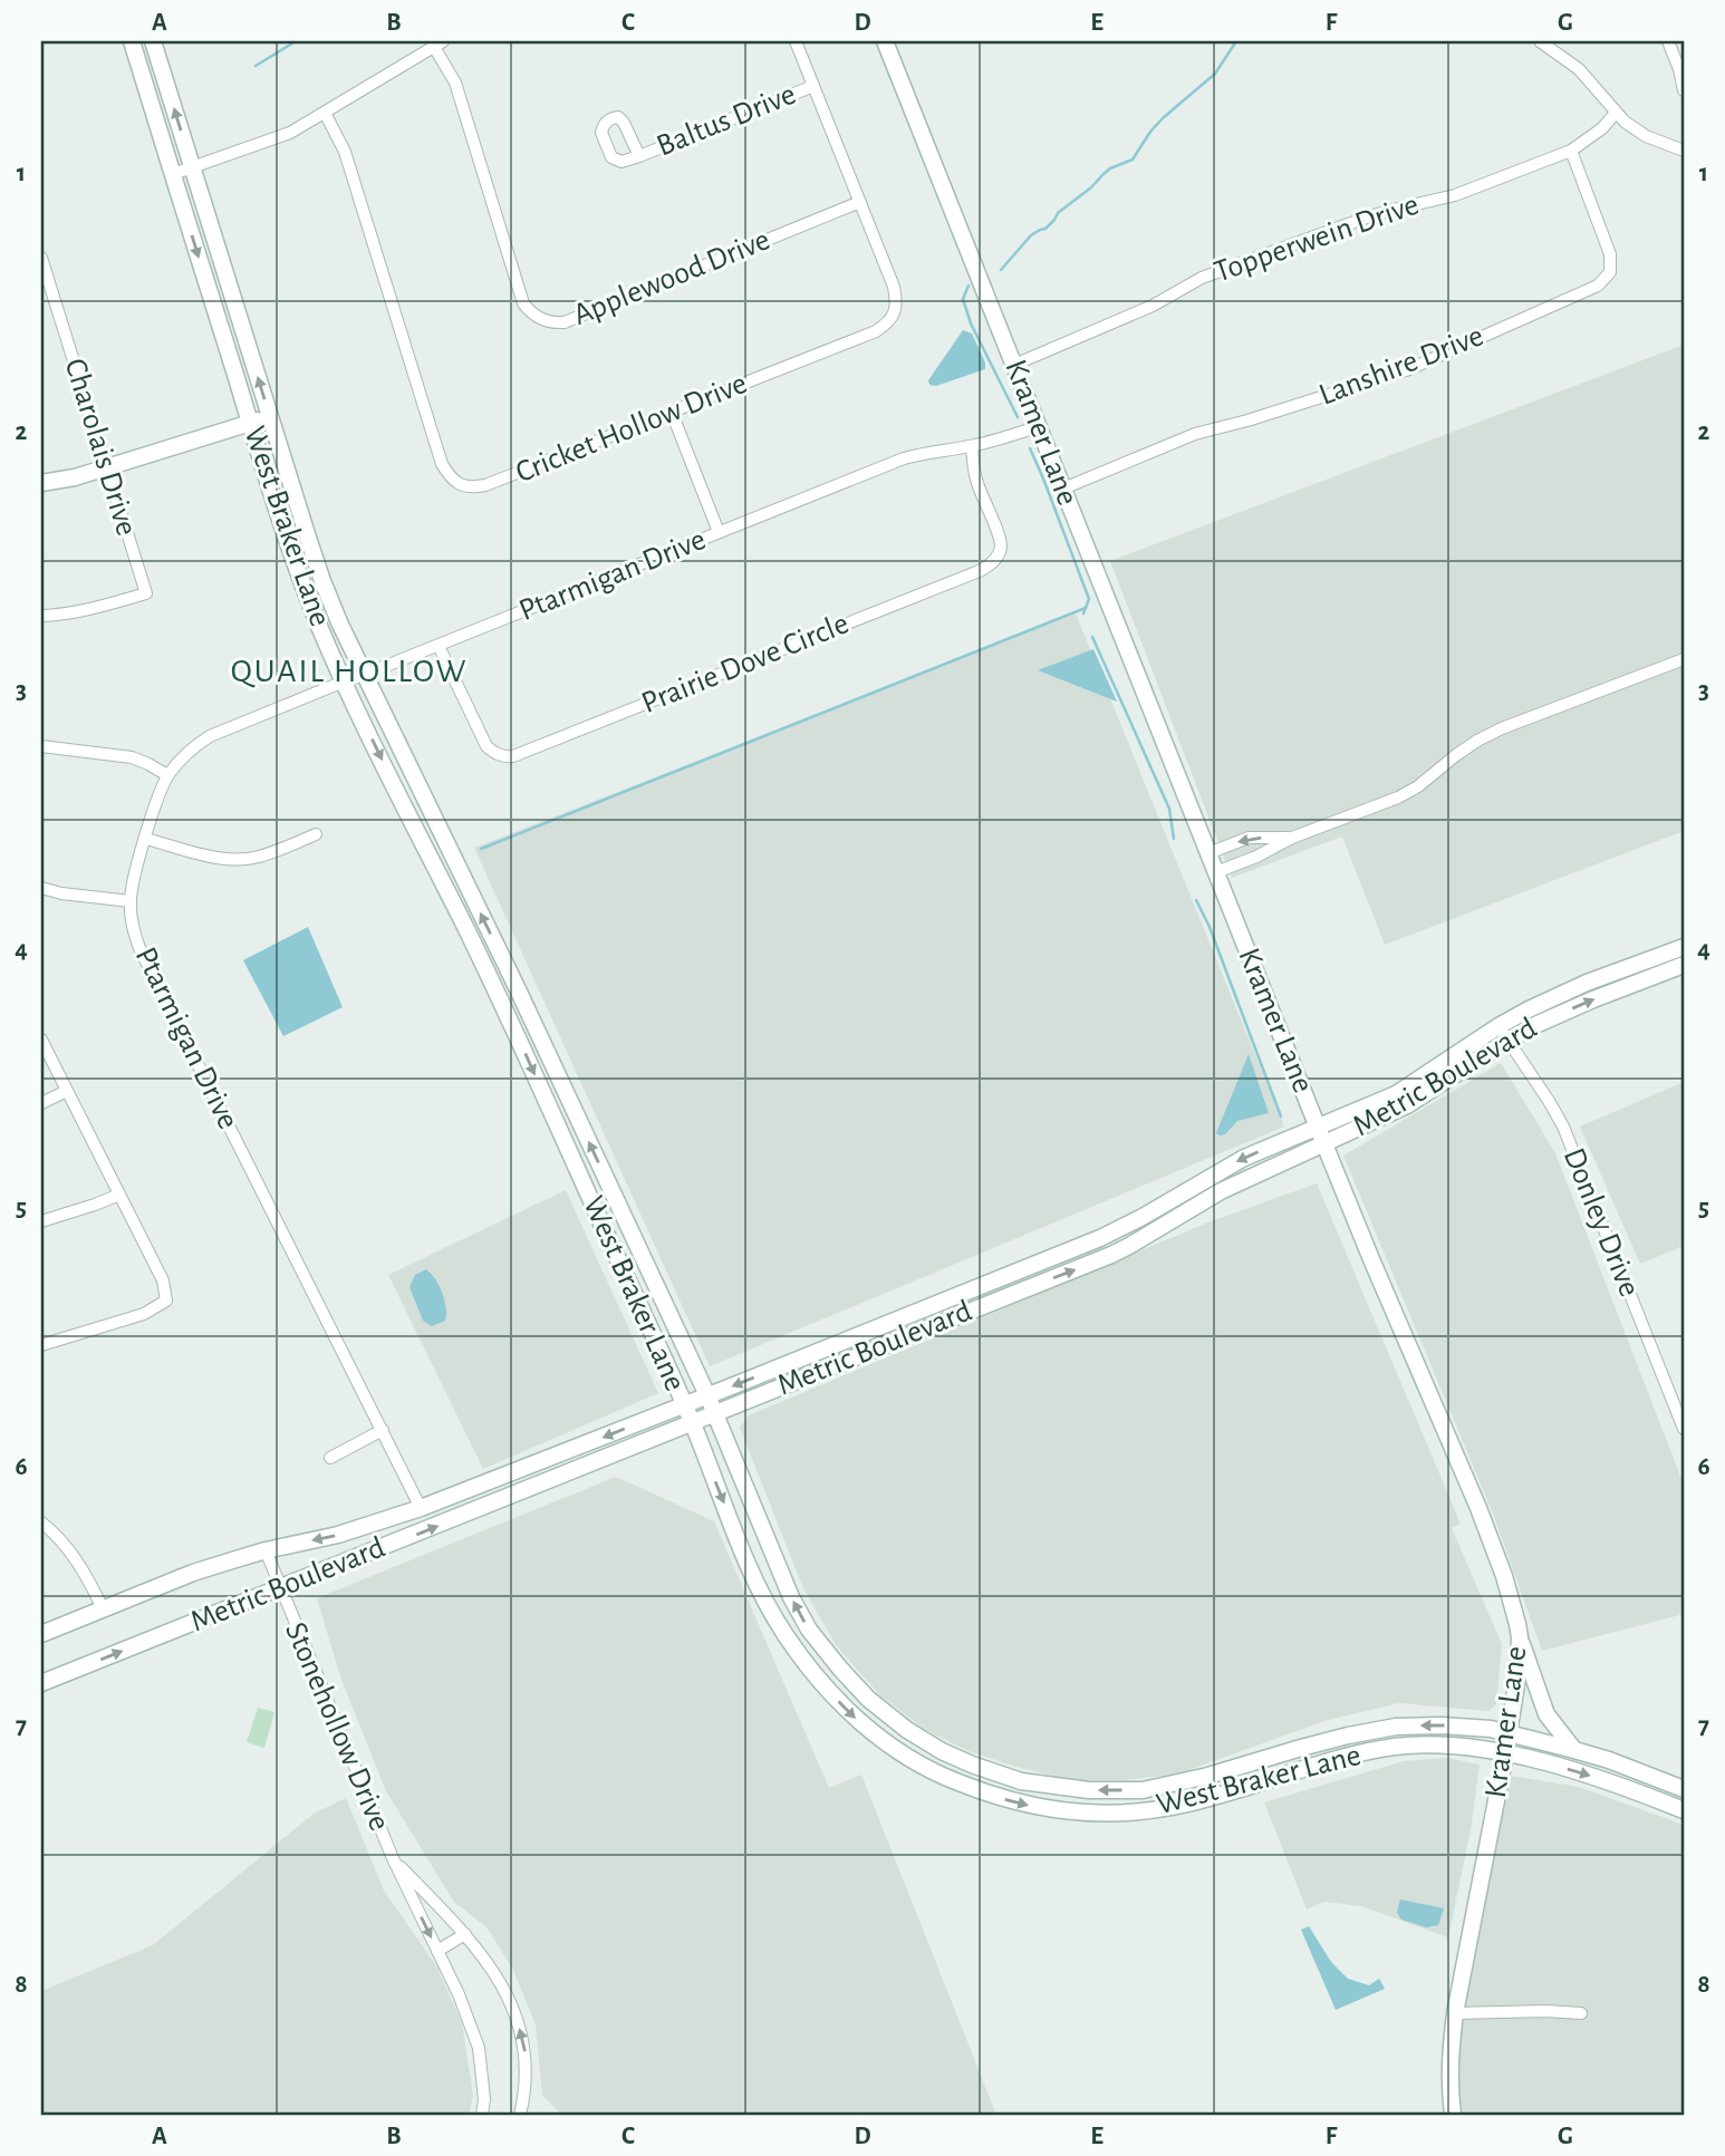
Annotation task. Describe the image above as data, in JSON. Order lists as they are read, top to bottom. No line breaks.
{"streets":{"main road":["Kramer Lane","West Braker Lane","Metric Boulevard"],"street":["Baltus Drive","Topperwein Drive","Applewood Drive","Lanshire Drive","Cricket Hollow Drive","Charolais Drive","Ptarmigan Drive","Prairie Dove Circle","Donley Drive","Stonehollow Drive"]},"crossings":[["Baltus Drive","Cricket Hollow Drive"],["Topperwein Drive","Lanshire Drive"],["Topperwein Drive","Kramer Lane"],["Applewood Drive","Cricket Hollow Drive"],["Lanshire Drive","Kramer Lane"],["Kramer Lane","West Braker Lane"],["Kramer Lane","Ptarmigan Drive"],["Kramer Lane","Metric Boulevard"],["West Braker Lane","Ptarmigan Drive"],["West Braker Lane","Metric Boulevard"],["Ptarmigan Drive","Prairie Dove Circle"],["Ptarmigan Drive","Metric Boulevard"],["Metric Boulevard","Donley Drive"],["Metric Boulevard","Stonehollow Drive"]],"districts":["QUAIL HOLLOW"],"grid":{"columns":["A","B","C","D","E","F","G"],"rows":["1","2","3","4","5","6","7","8"]}}
